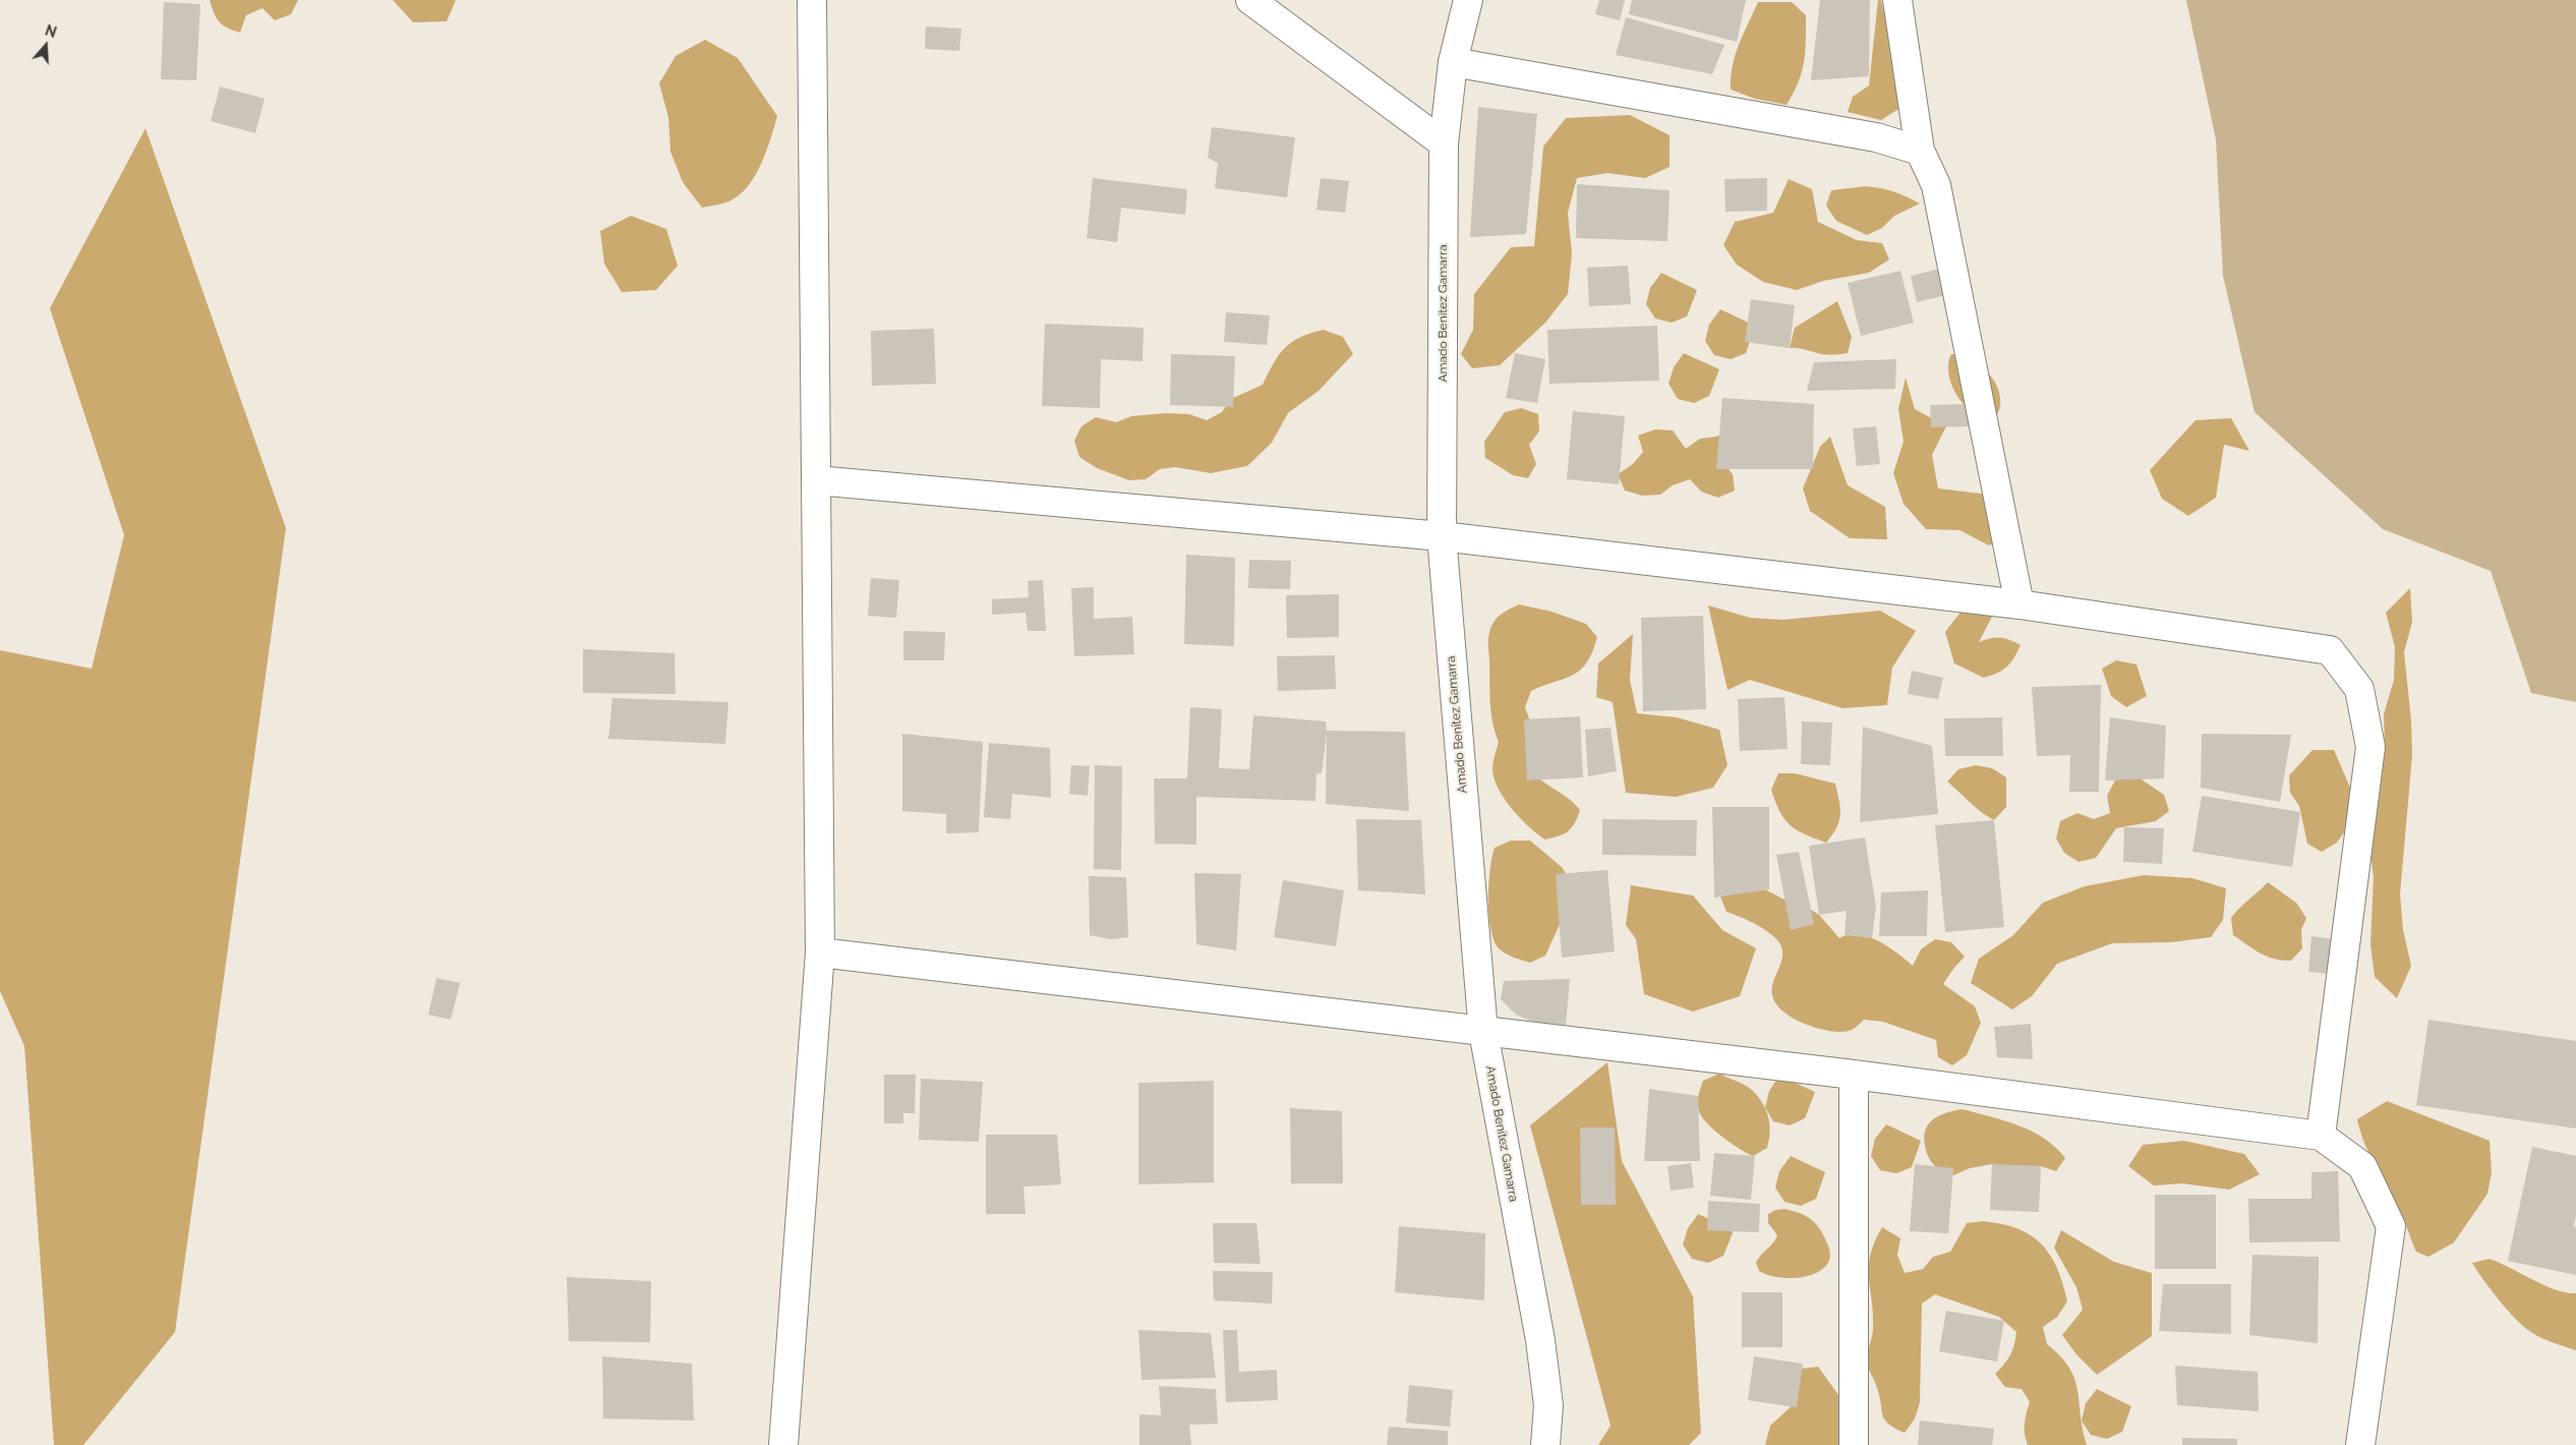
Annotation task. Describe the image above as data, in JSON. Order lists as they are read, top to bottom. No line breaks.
{"streets":{"street":["Amado Benítez Gamarra"]},"north":"top"}
